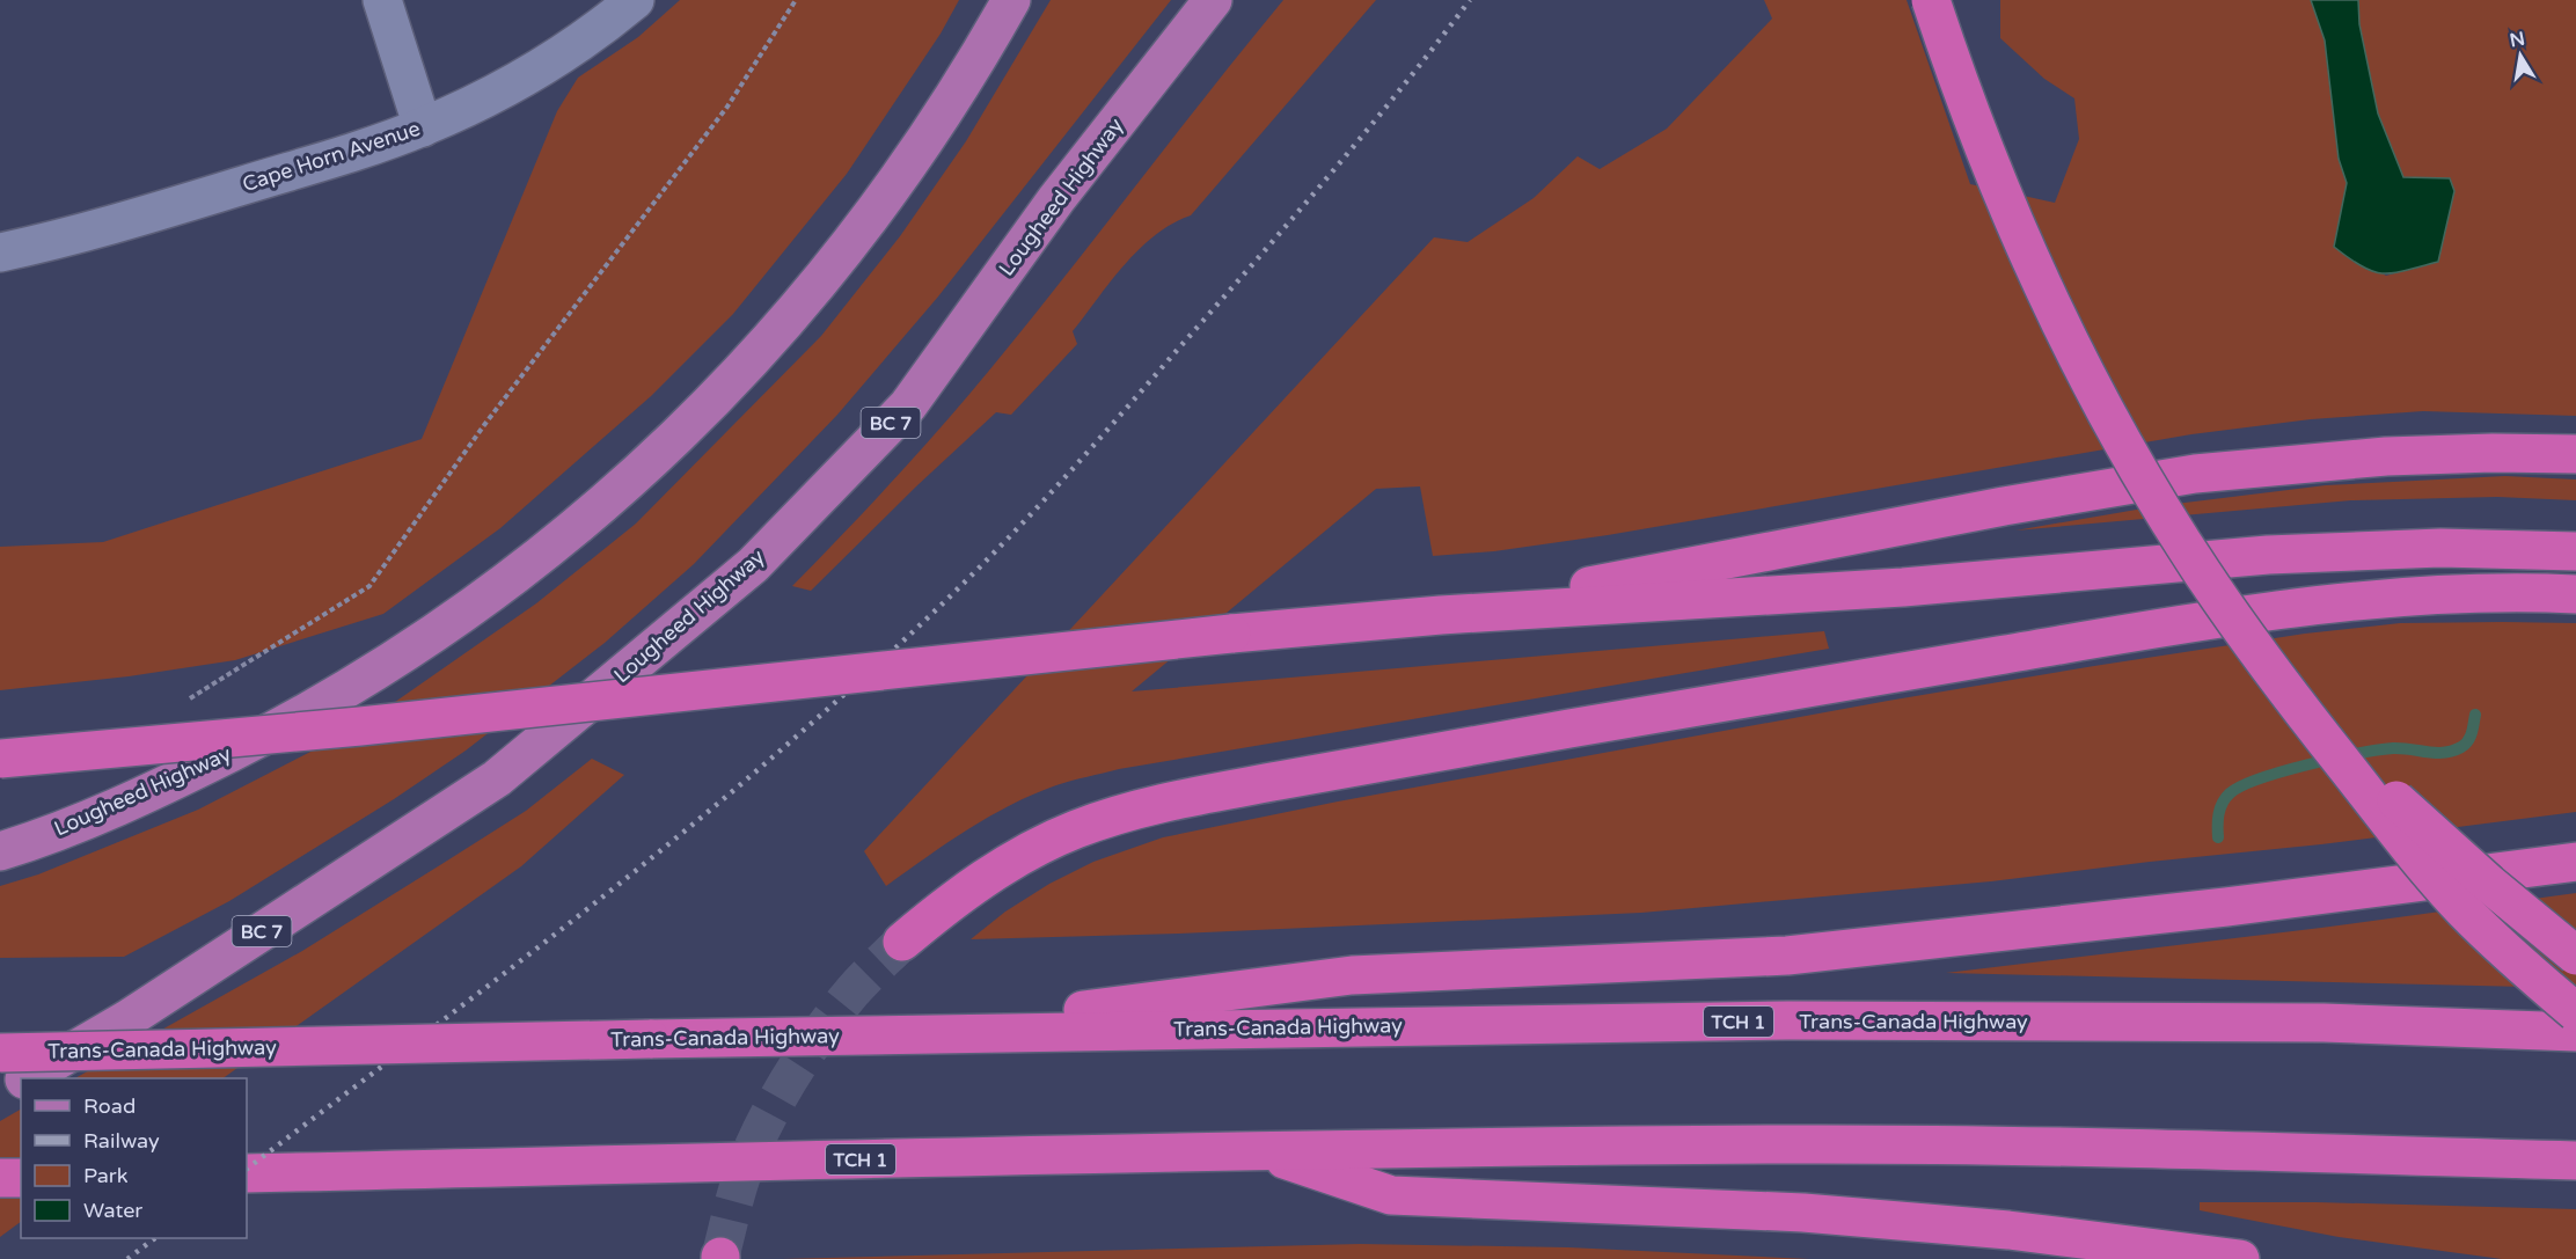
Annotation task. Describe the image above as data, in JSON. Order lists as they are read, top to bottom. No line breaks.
{"streets":{"highway":["TCH 1","Trans-Canada Highway"],"main road":["Lougheed Highway","BC 7"],"street":["Cape Horn Avenue"]},"legend":["Road","Railway","Park","Water"],"north":"top"}
